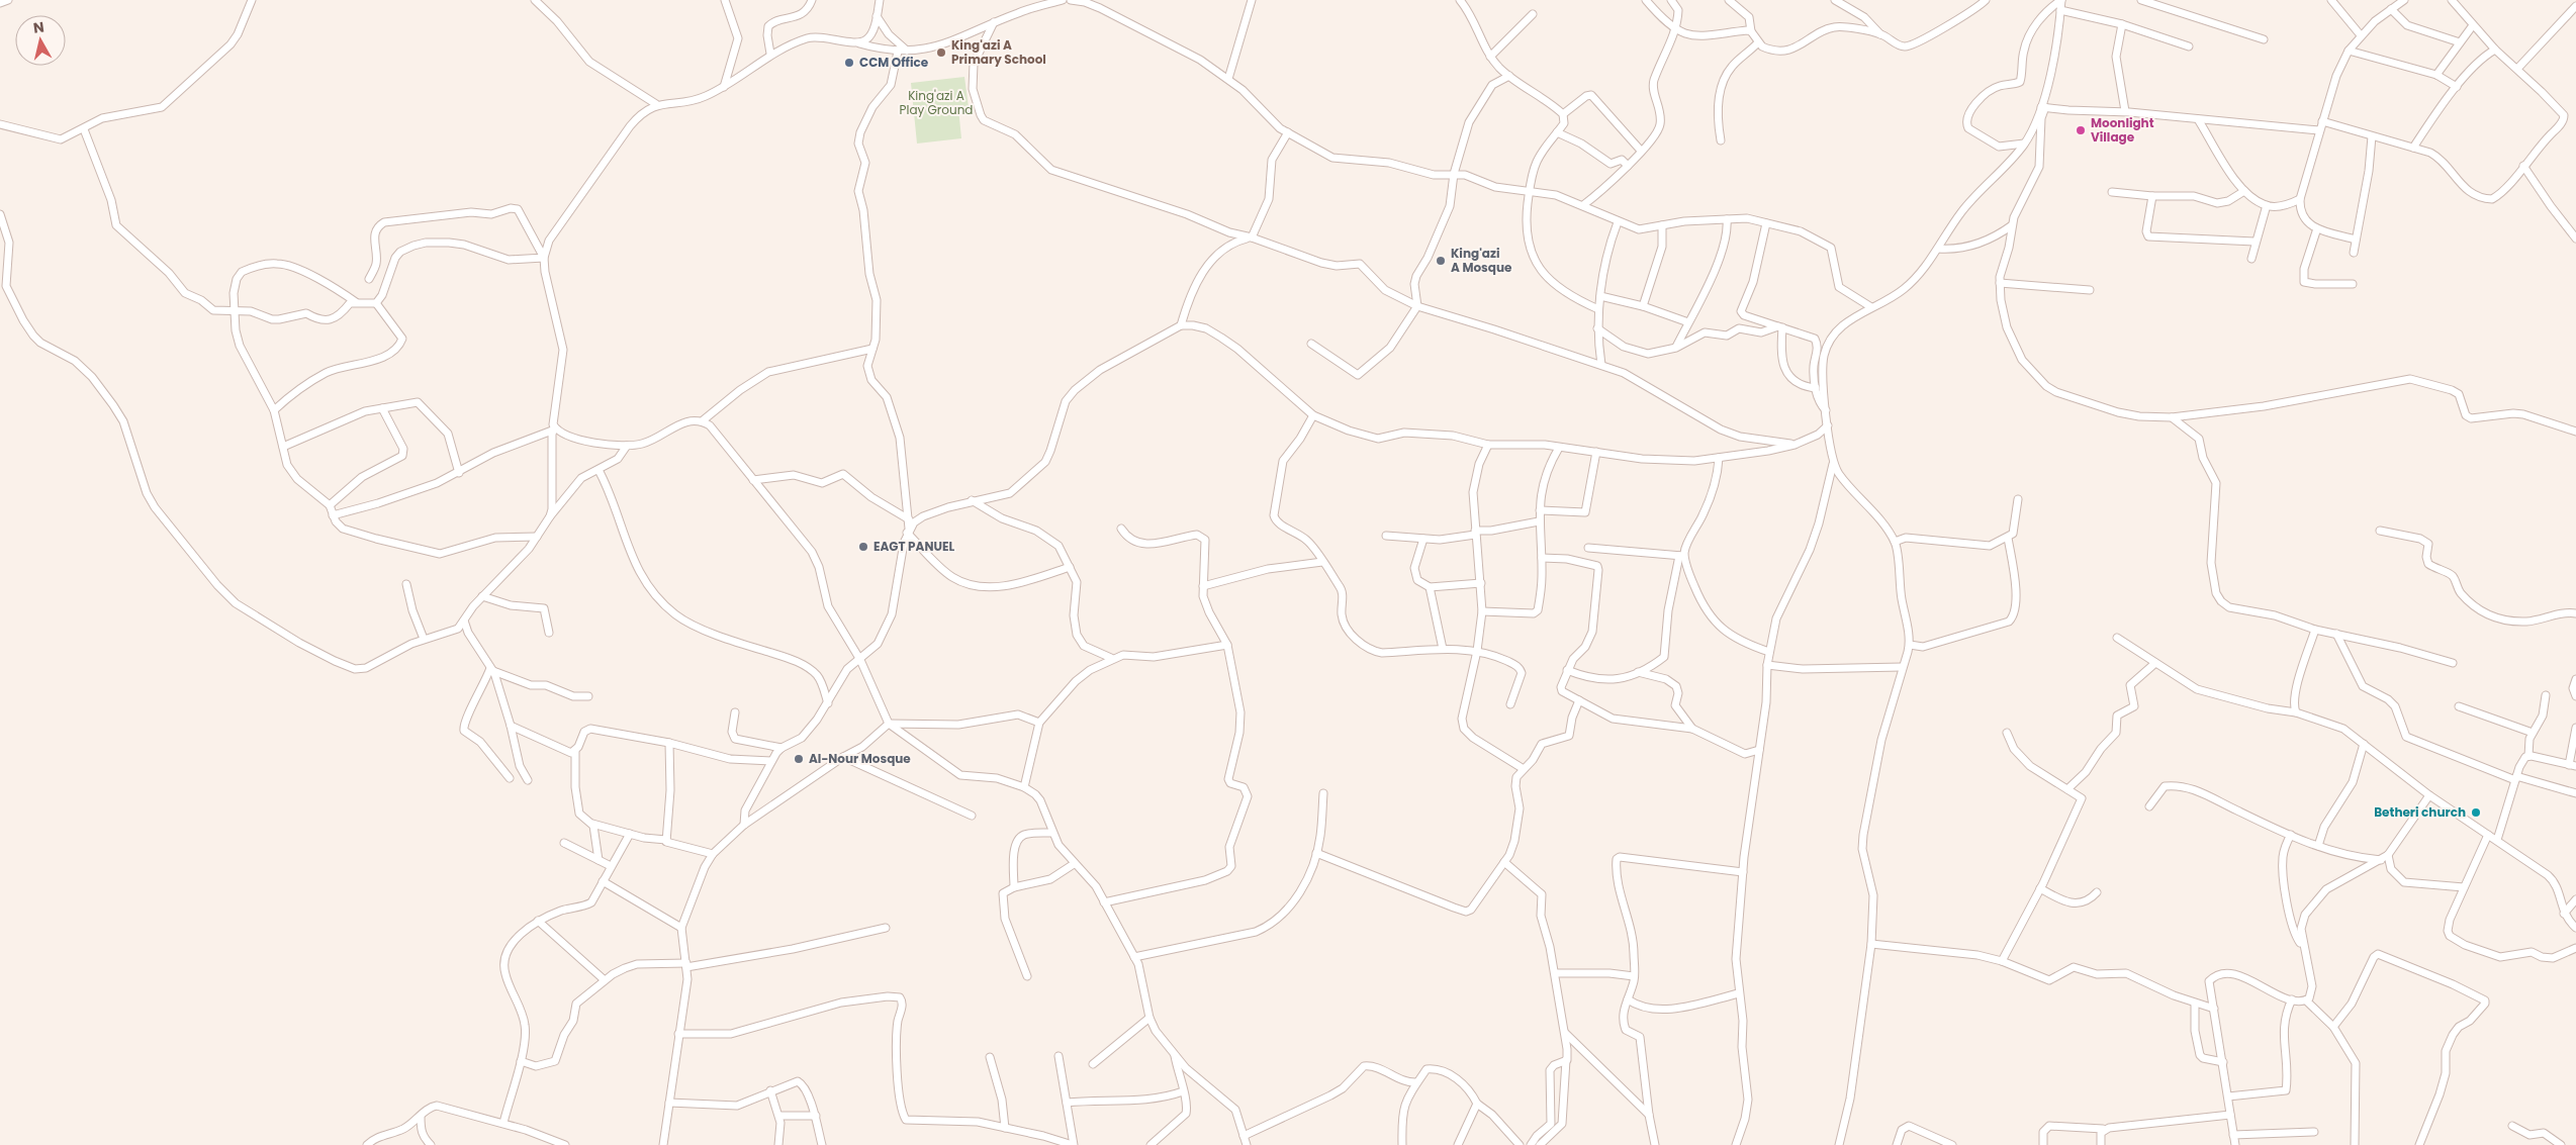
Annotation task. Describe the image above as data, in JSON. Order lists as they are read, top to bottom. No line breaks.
{"parks":["King'azi A Play Ground"],"places":["King'azi A Primary School","CCM Office","Moonlight Village","King'azi A Mosque","EAGT PANUEL","Al-Nour Mosque","Betheri church"],"north":"top"}
